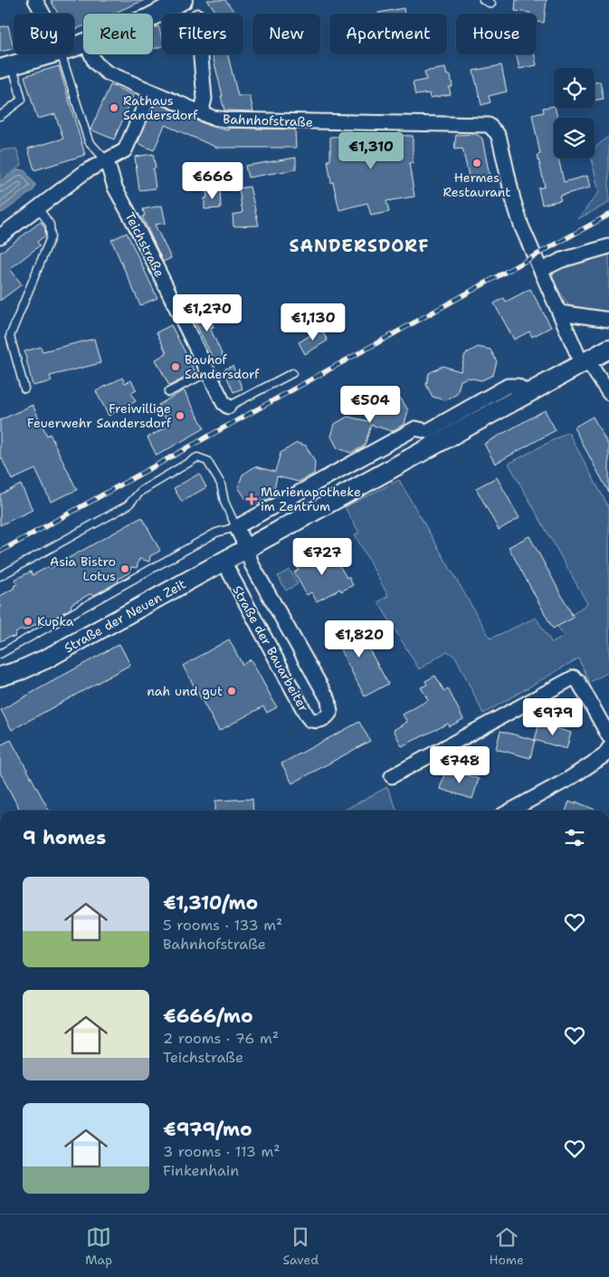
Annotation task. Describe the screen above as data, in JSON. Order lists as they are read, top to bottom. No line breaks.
{"streets":{"street":["Bahnhofstraße","Teichstraße","Straße der Neuen Zeit","Straße der Bauarbeiter"]},"crossings":[["Bahnhofstraße","Straße der Neuen Zeit"],["Straße der Neuen Zeit","Straße der Bauarbeiter"]],"districts":["SANDERSDORF"],"places":{"other":["Rathaus Sandersdorf","Hermes Restaurant","Bauhof Sandersdorf","Freiwillige Feuerwehr Sandersdorf","Asia Bistro Lotus","Kupka","nah und gut"],"health":["Marienapotheke im Zentrum"]},"page":{"chip":["Buy","Rent","Filters","New","Apartment","House"],"price":["€1,310","€666","€1,270","€1,130","€504","€727","€1,820","€979","€748"],"heading":"9 homes","list":[{"name":"€1,310/mo","note":"5 rooms · 133 m² · Bahnhofstraße"},{"name":"€666/mo","note":"2 rooms · 76 m² · Teichstraße"},{"name":"€979/mo","note":"3 rooms · 113 m² · Finkenhain"}],"tabs":["Map","Saved","Home"]}}
